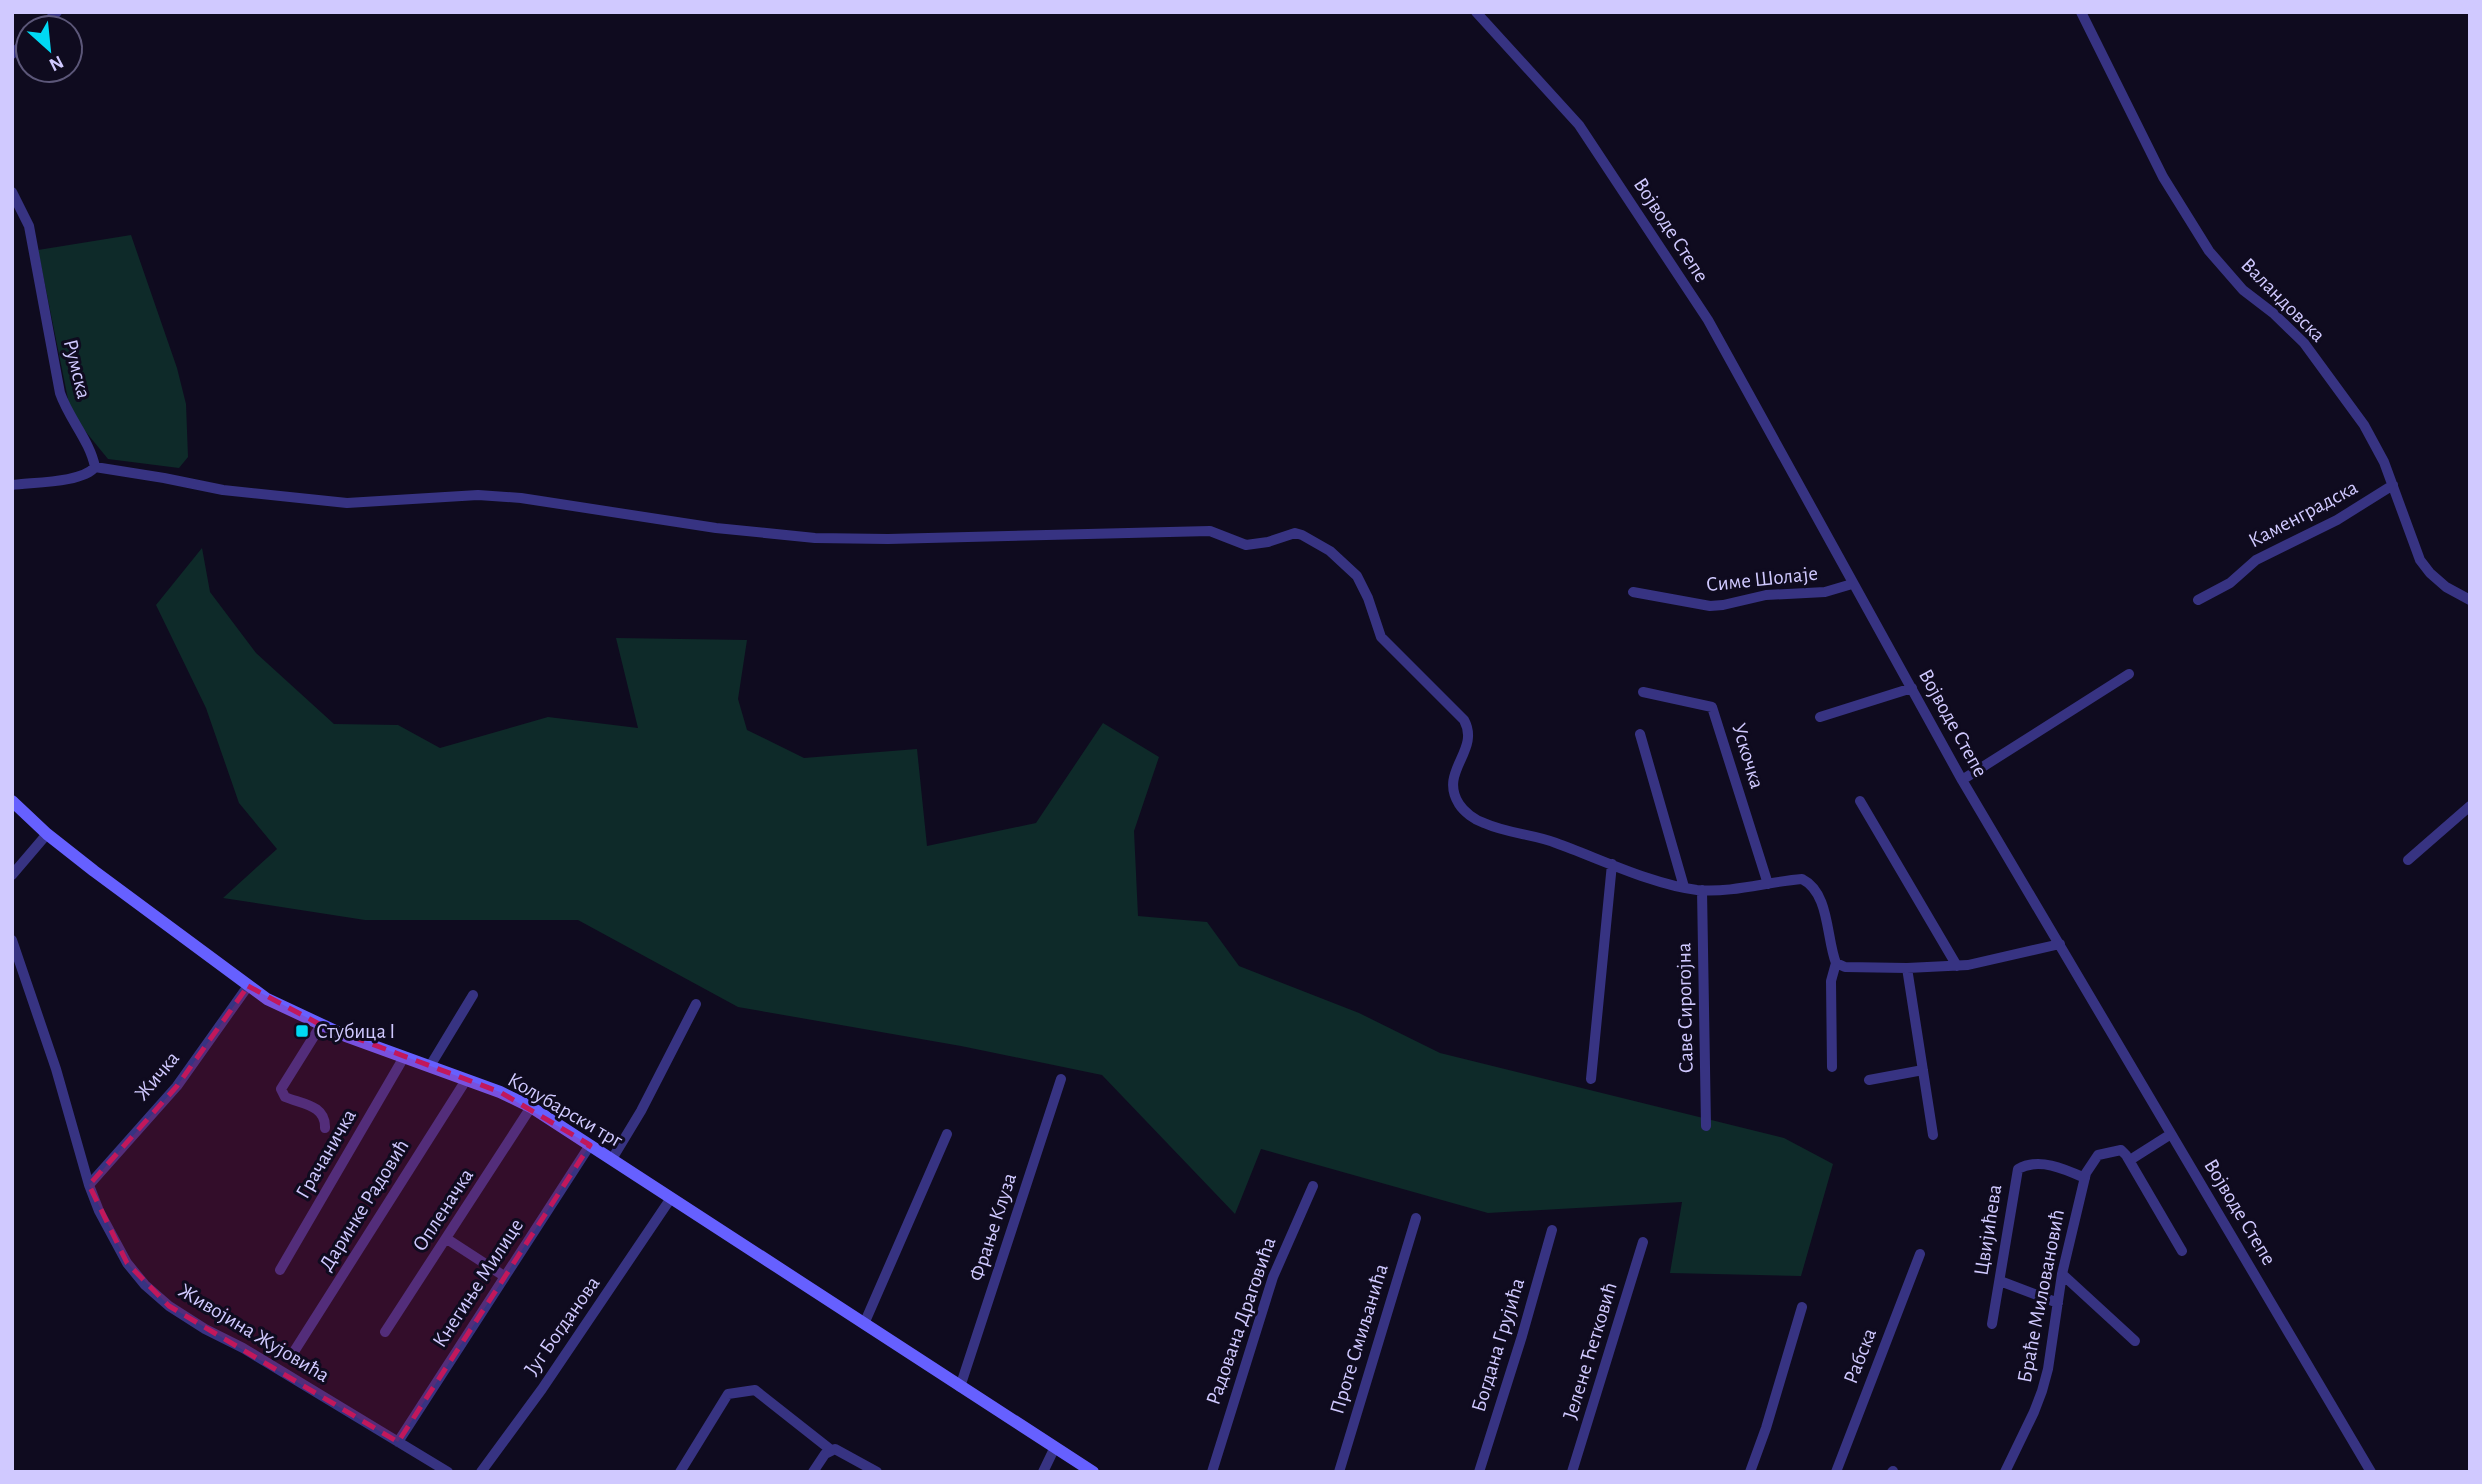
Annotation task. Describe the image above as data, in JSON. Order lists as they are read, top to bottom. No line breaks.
{"streets":{"street":["Војводе Степе","Валандовска","Румска","Каменградска","Симе Шолаје","Ускочка","Саве Сирогојна","Жичка","Колубарски трг","Грачаничка","Даринке Радовић","Опленачка","Фрање Клуза","Цвијићева","Кнегиње Милице","Браће Миловановић","Радована Драговића","Југ Богданова","Живојина Жујовића","Проте Смиљанића","Богдана Грујића","Јелене Ћетковић","Рабска"]},"crossings":[["Војводе Степе","Симе Шолаје"],["Валандовска","Каменградска"],["Жичка","Колубарски трг"],["Жичка","Живојина Жујовића"],["Колубарски трг","Грачаничка"],["Колубарски трг","Даринке Радовић"],["Колубарски трг","Опленачка"],["Колубарски трг","Фрање Клуза"],["Колубарски трг","Кнегиње Милице"],["Колубарски трг","Југ Богданова"],["Цвијићева","Браће Миловановић"],["Кнегиње Милице","Живојина Жујовића"]],"places":{"transit":["Стубица I"]},"north":"bottom right"}
